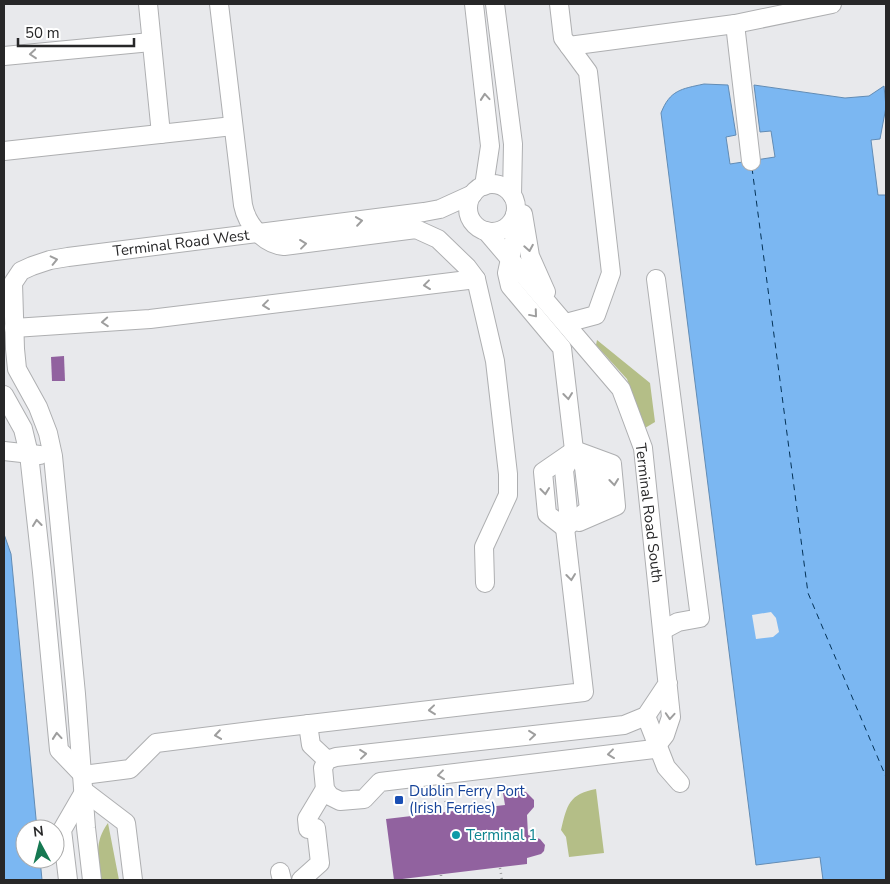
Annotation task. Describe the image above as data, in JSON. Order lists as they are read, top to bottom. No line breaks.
{"streets":{"street":["Terminal Road West","Terminal Road South"]},"crossings":[["Terminal Road West","Terminal Road South"]],"places":{"transit":["Dublin Ferry Port (Irish Ferries)"],"other":["Terminal 1"]},"scale_bar":"50 m","north":"top"}
